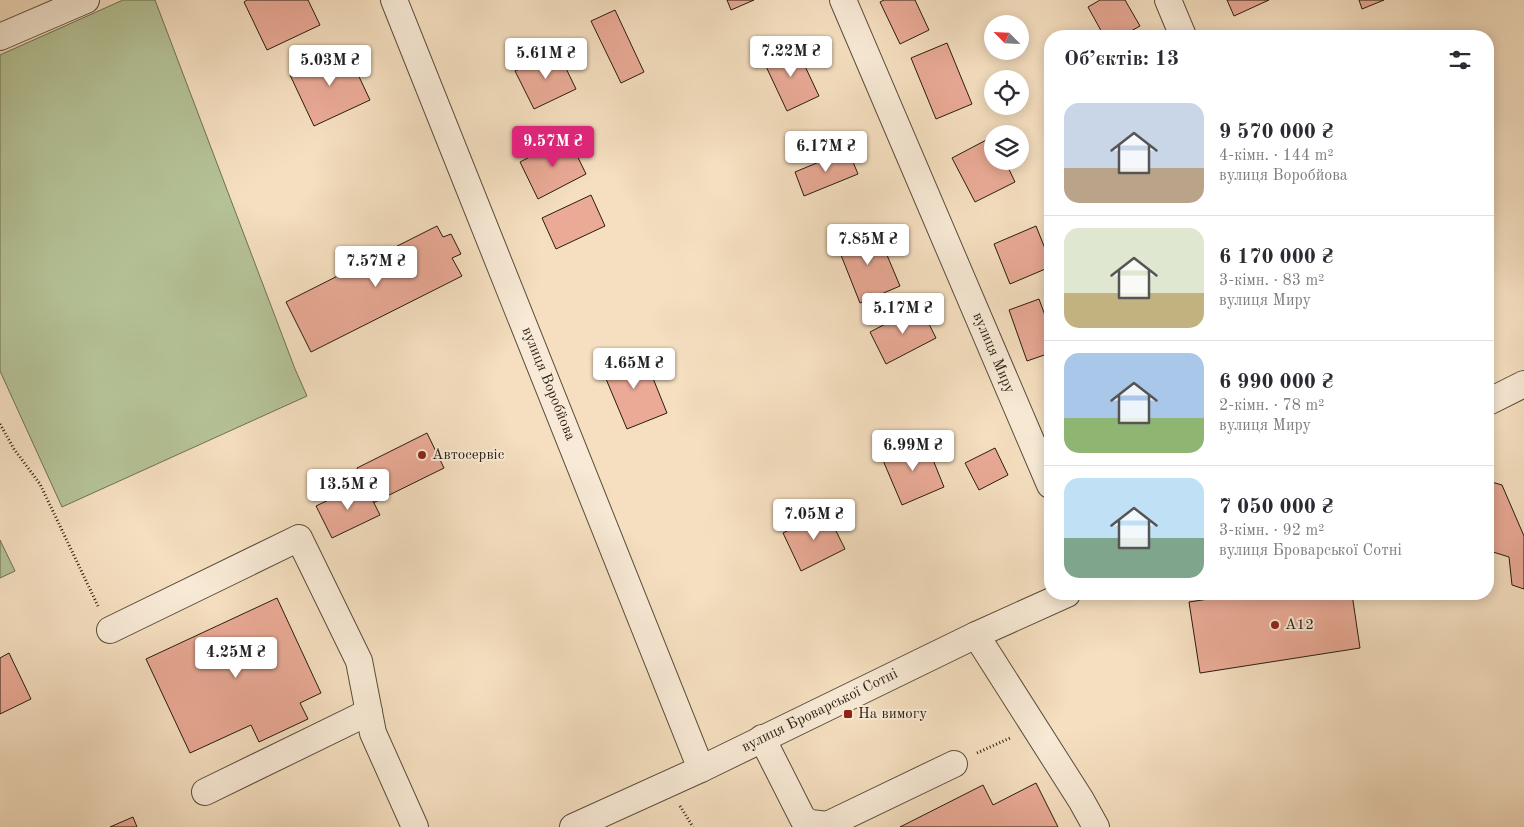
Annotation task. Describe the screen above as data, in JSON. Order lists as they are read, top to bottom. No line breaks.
{"streets":{"street":["вулиця Миру","вулиця Воробйова","вулиця Броварської Сотні"]},"crossings":[["вулиця Воробйова","вулиця Броварської Сотні"]],"places":{"other":["Автосервіс","А12"],"transit":["На вимогу"]},"north":"top left","page":{"heading":"Об’єктів: 13","price":["7.22M ₴","5.61M ₴","5.03M ₴","9.57M ₴","6.17M ₴","7.85M ₴","7.57M ₴","5.17M ₴","4.65M ₴","6.99M ₴","13.5M ₴","7.05M ₴","4.25M ₴"],"list":[{"name":"9 570 000 ₴","note":"4-кімн. · 144 m² · вулиця Воробйова"},{"name":"6 170 000 ₴","note":"3-кімн. · 83 m² · вулиця Миру"},{"name":"6 990 000 ₴","note":"2-кімн. · 78 m² · вулиця Миру"},{"name":"7 050 000 ₴","note":"3-кімн. · 92 m² · вулиця Броварської Сотні"}]}}
